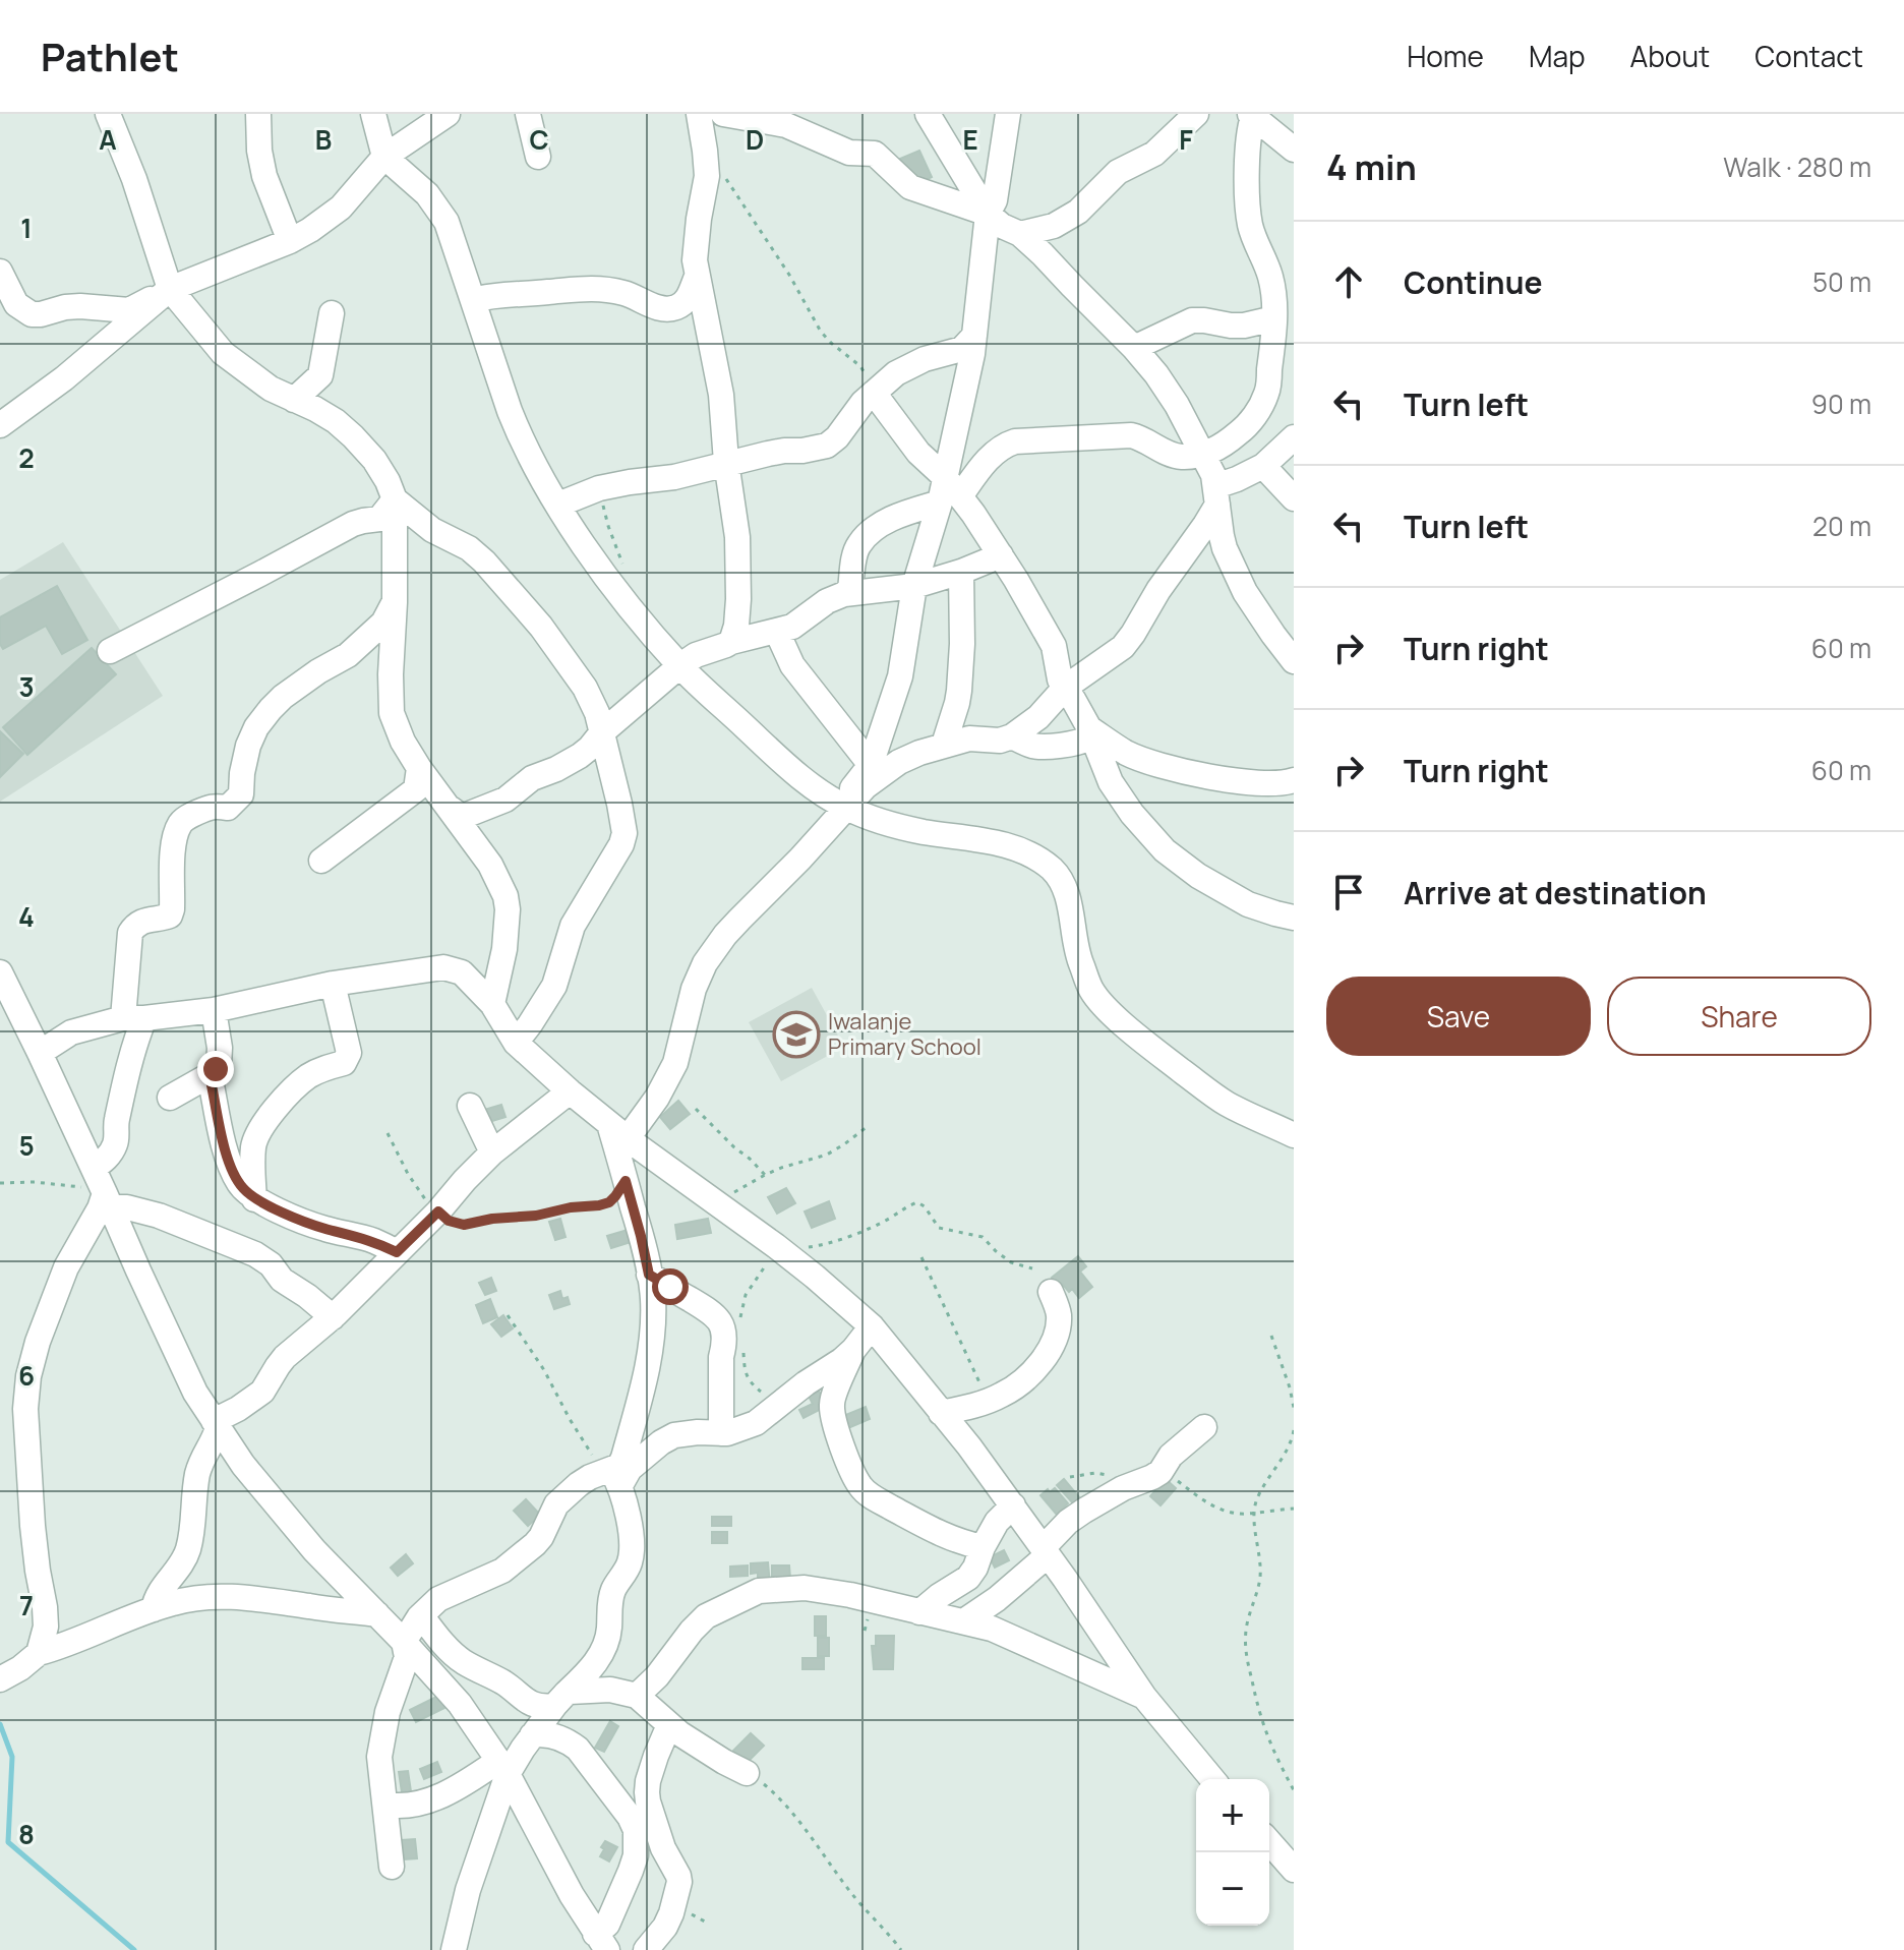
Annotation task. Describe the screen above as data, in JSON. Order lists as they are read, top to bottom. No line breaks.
{"places":{"school or university":["Iwalanje Primary School"]},"page":{"header":"Pathlet","nav":["Home","Map","About","Contact"],"heading":["4 min","Walk · 280 m"],"list":[["Continue","50 m"],["Turn left","90 m"],["Turn left","20 m"],["Turn right","60 m"],["Turn right","60 m"],"Arrive at destination"],"buttons":["Save","Share"],"map_buttons":["+","−"]},"grid":{"columns":["A","B","C","D","E","F"],"rows":["1","2","3","4","5","6","7","8"]}}
